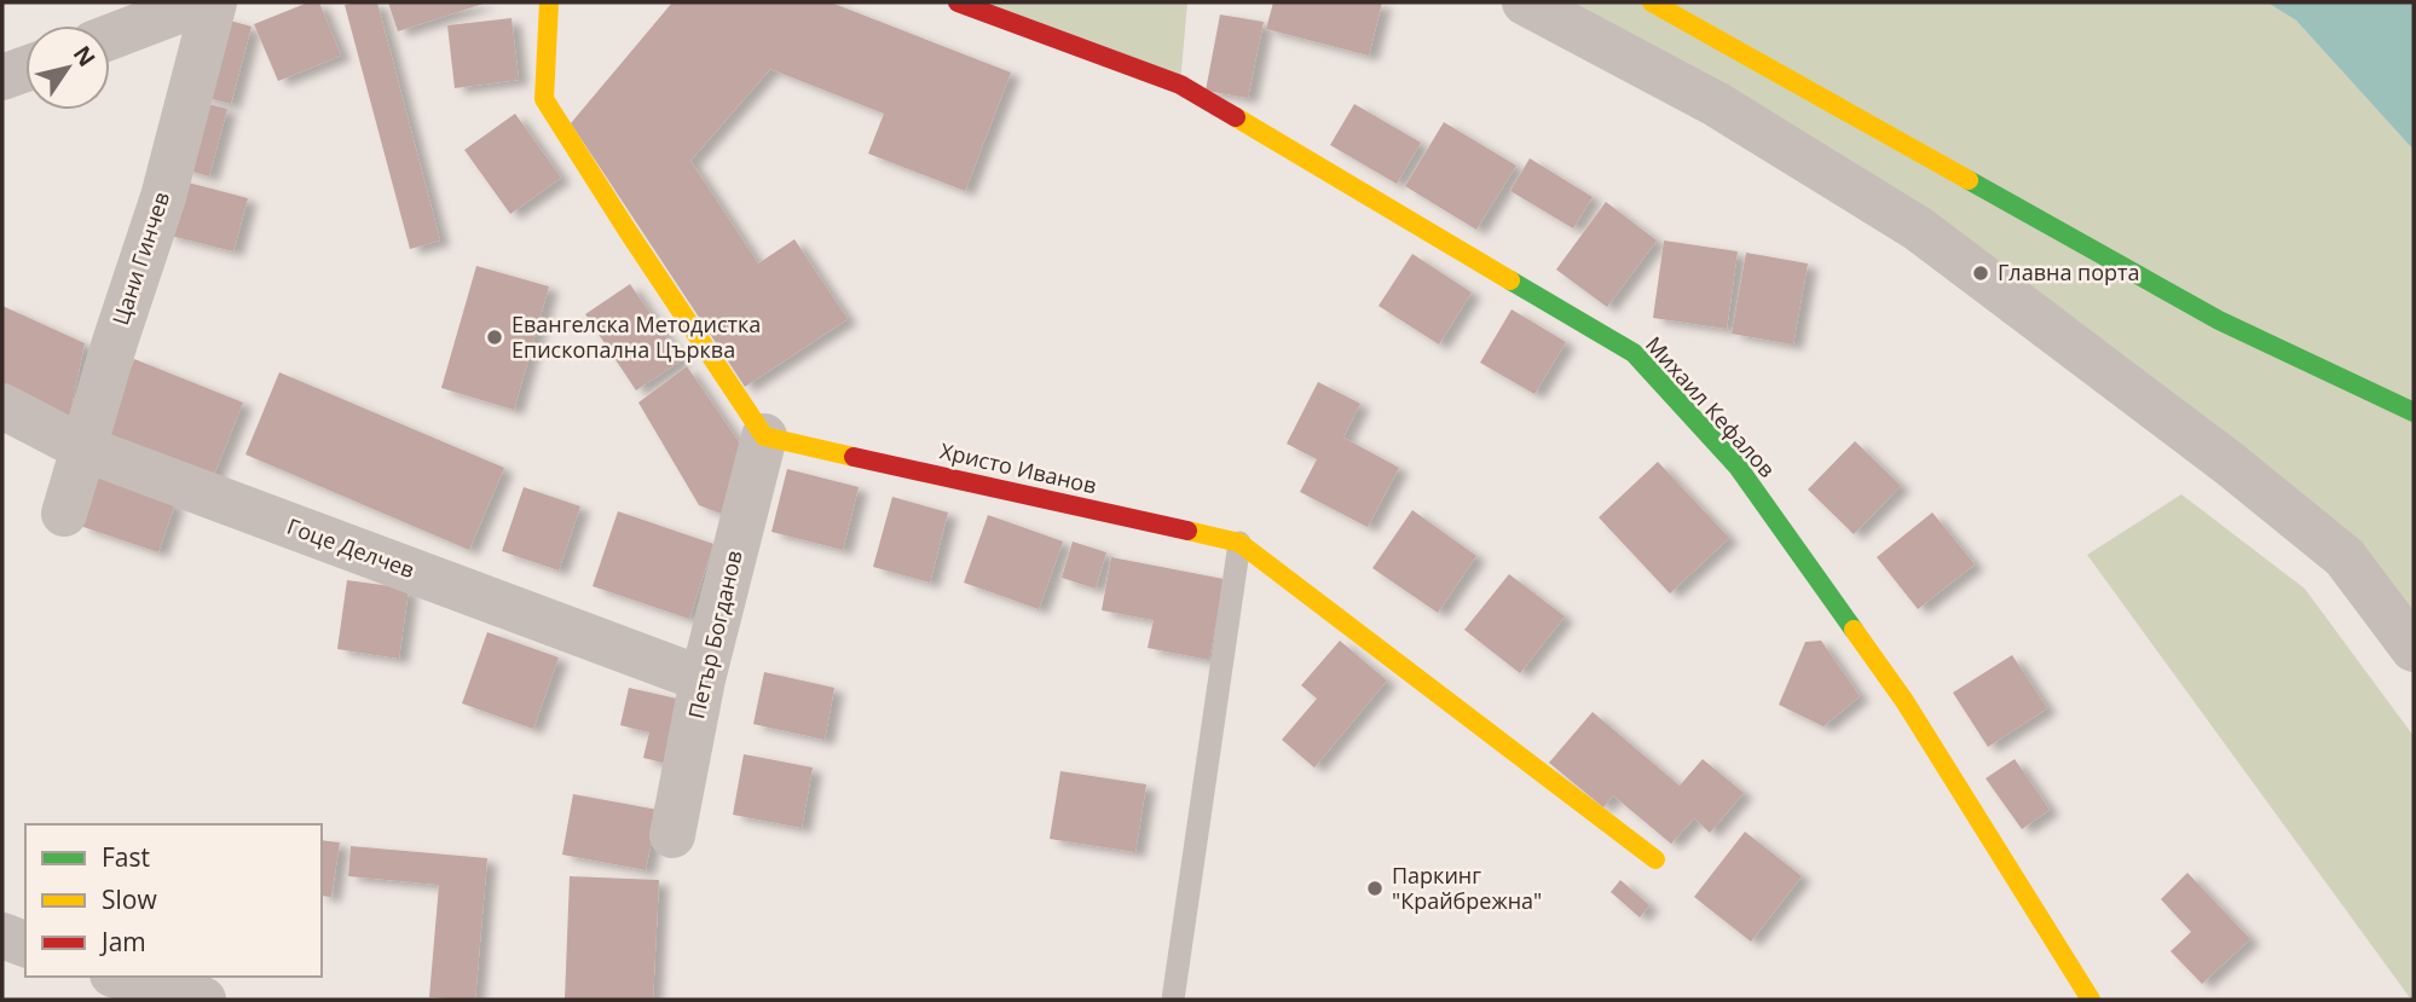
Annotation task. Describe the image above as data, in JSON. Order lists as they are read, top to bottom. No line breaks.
{"streets":{"street":["Цани Гинчев","Михаил Кефалов","Христо Иванов","Гоце Делчев","Петър Богданов"]},"crossings":[["Цани Гинчев","Гоце Делчев"],["Христо Иванов","Петър Богданов"],["Гоце Делчев","Петър Богданов"]],"places":["Главна порта","Евангелска Методистка Епископална Църква","Паркинг \"Крайбрежна\""],"legend":["Fast","Slow","Jam"],"north":"top right"}
